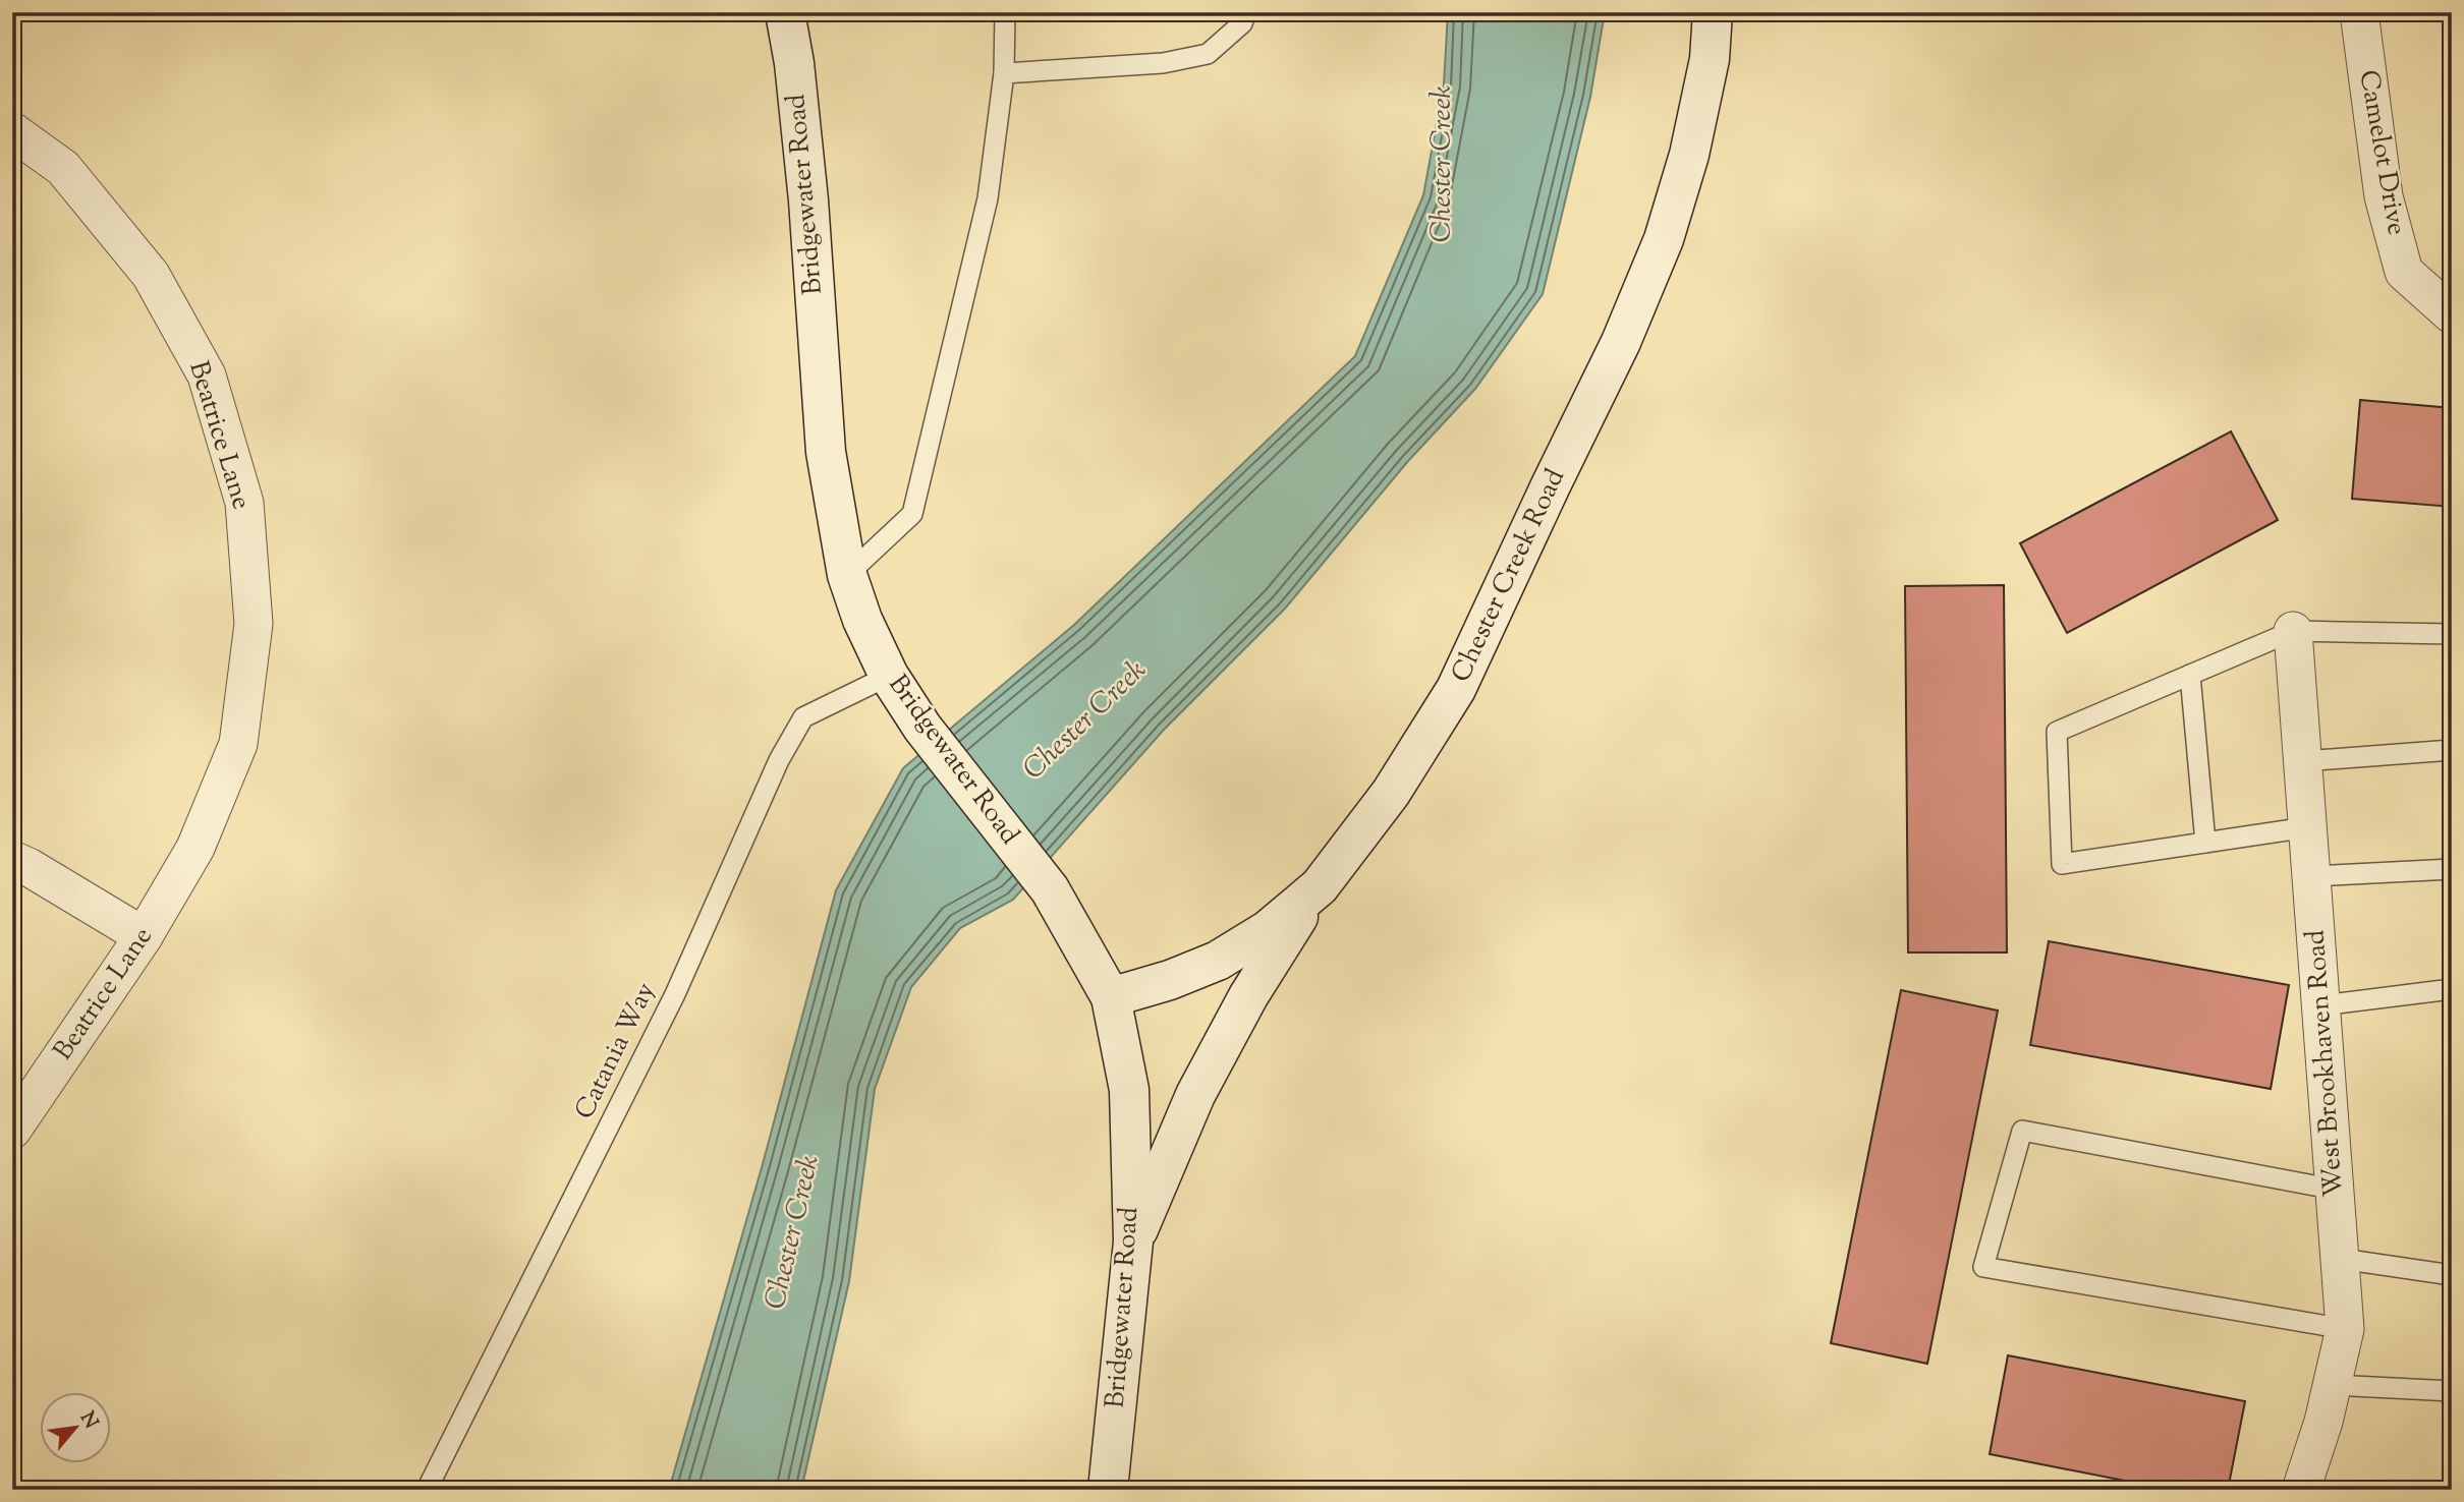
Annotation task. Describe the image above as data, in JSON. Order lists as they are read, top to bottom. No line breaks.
{"streets":{"street":["Camelot Drive","Bridgewater Road","Beatrice Lane","Chester Creek Road","West Brookhaven Road"],"lane":["Catania Way"]},"crossings":[["Bridgewater Road","Chester Creek Road"],["Bridgewater Road","Catania Way"]],"water":["Chester Creek"],"north":"top right"}
